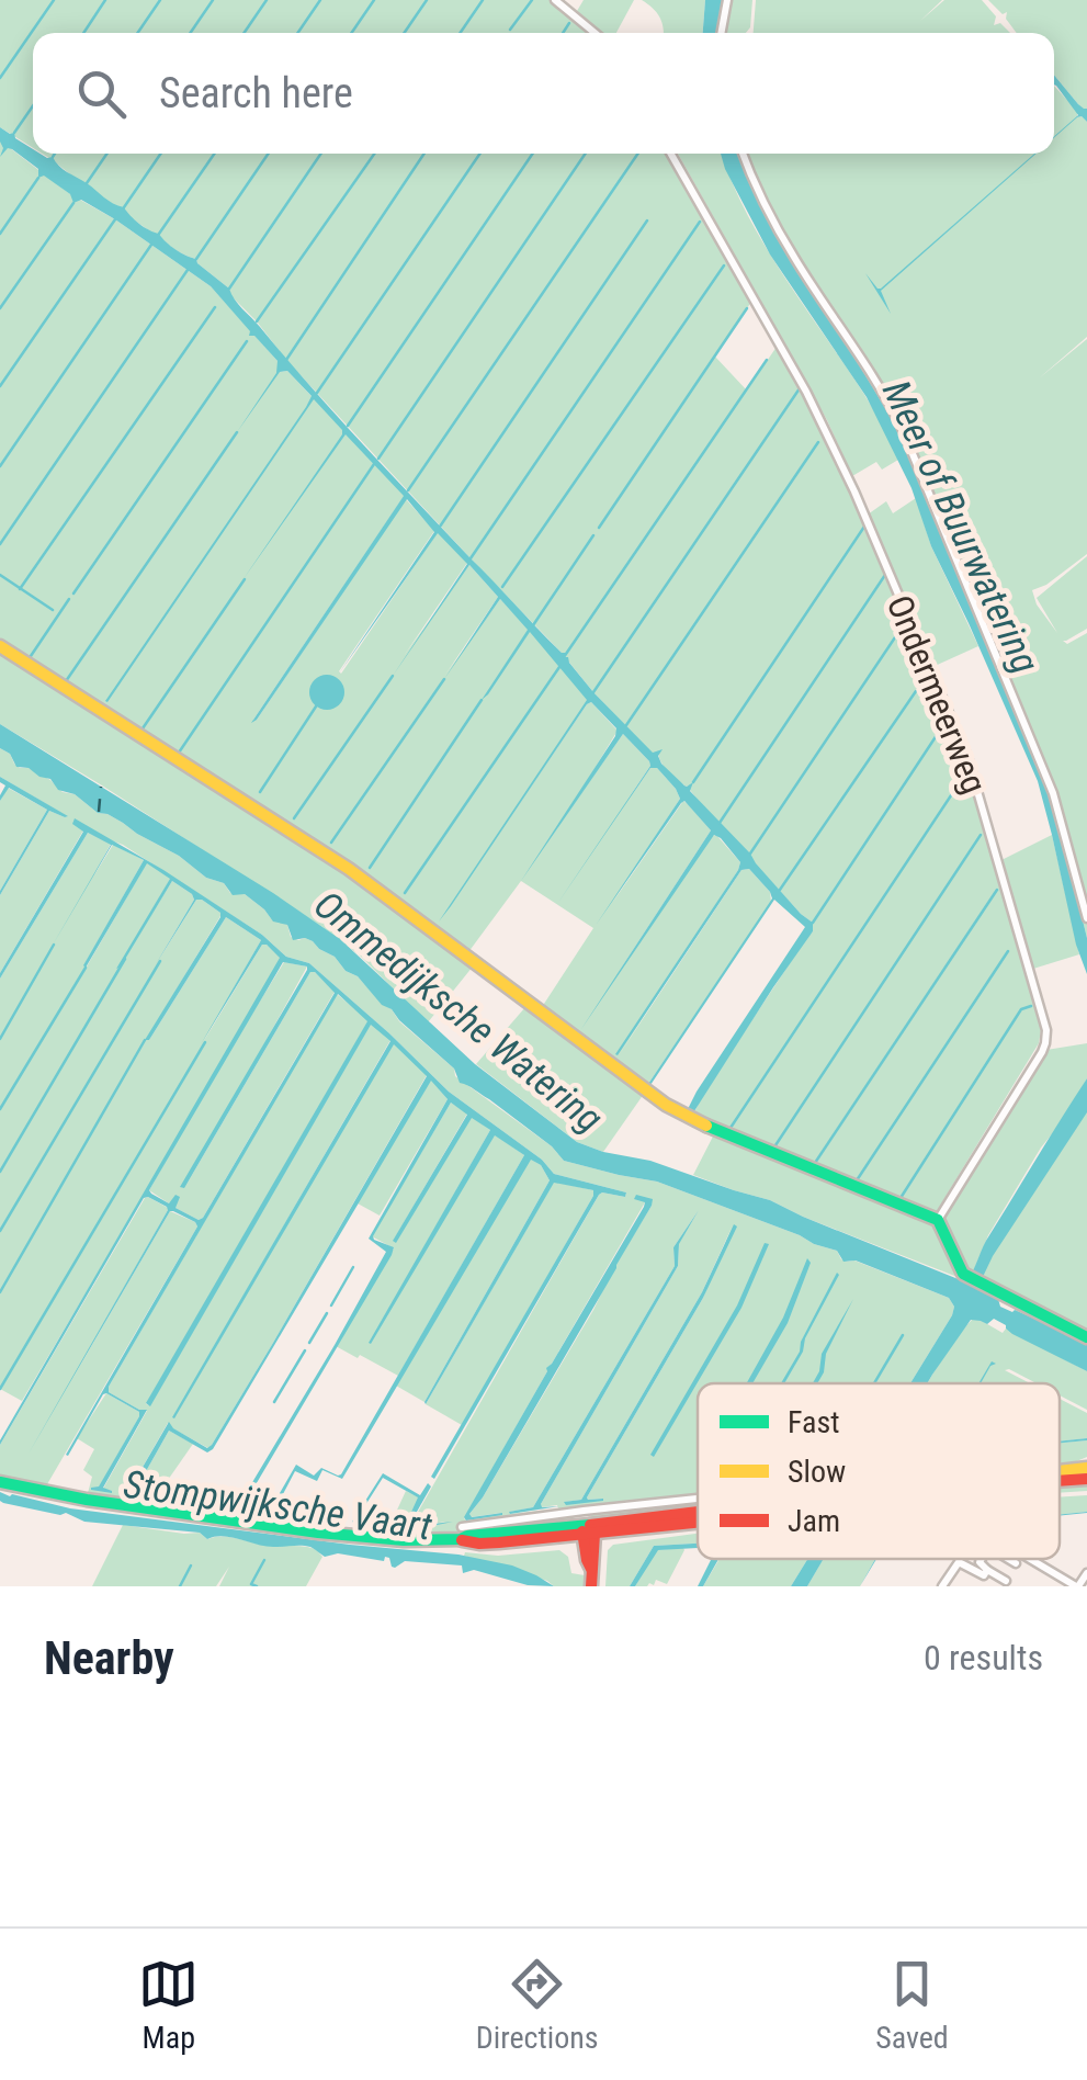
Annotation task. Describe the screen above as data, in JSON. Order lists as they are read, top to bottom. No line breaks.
{"streets":{"street":["Ondermeerweg"]},"water":["Meer of Buurwatering","Ommedijksche Watering","Stompwijksche Vaart"],"legend":["Fast","Slow","Jam"],"page":{"search":"Search here","heading":["Nearby","0 results"],"nav":["Map","Directions","Saved"]}}
